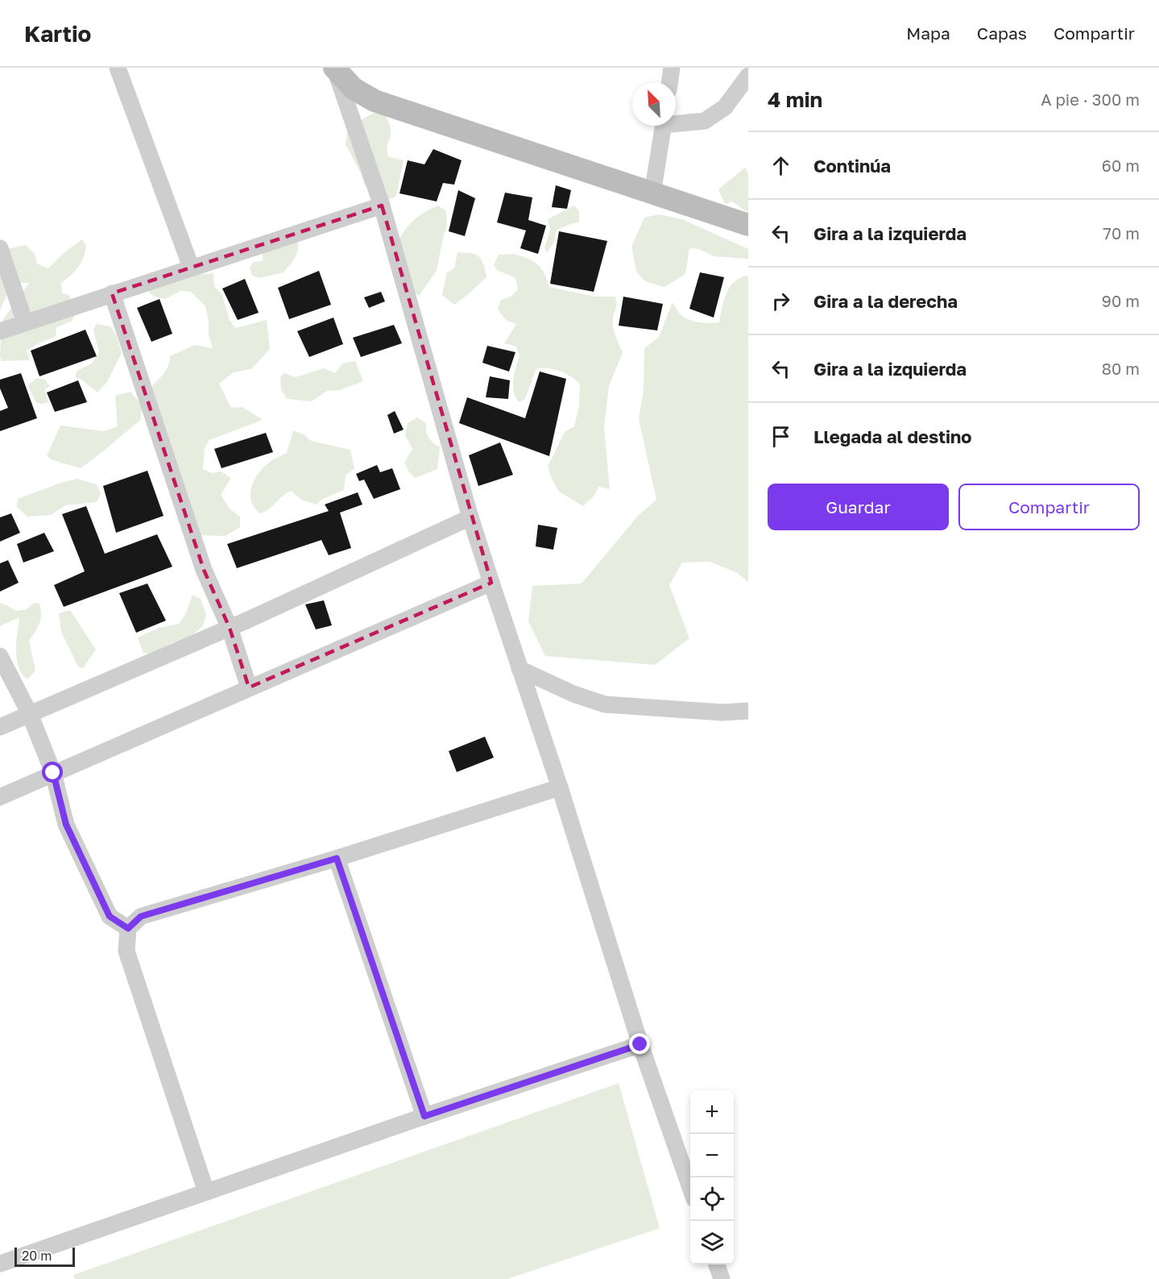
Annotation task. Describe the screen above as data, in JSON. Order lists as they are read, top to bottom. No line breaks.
{"scale_bar":"20 m","north":"top left","page":{"header":"Kartio","nav":["Mapa","Capas","Compartir"],"heading":["4 min","A pie · 300 m"],"list":[["Continúa","60 m"],["Gira a la izquierda","70 m"],["Gira a la derecha","90 m"],["Gira a la izquierda","80 m"],"Llegada al destino"],"buttons":["Guardar","Compartir"],"map_buttons":["+","−"],"scale":"20 m"}}
